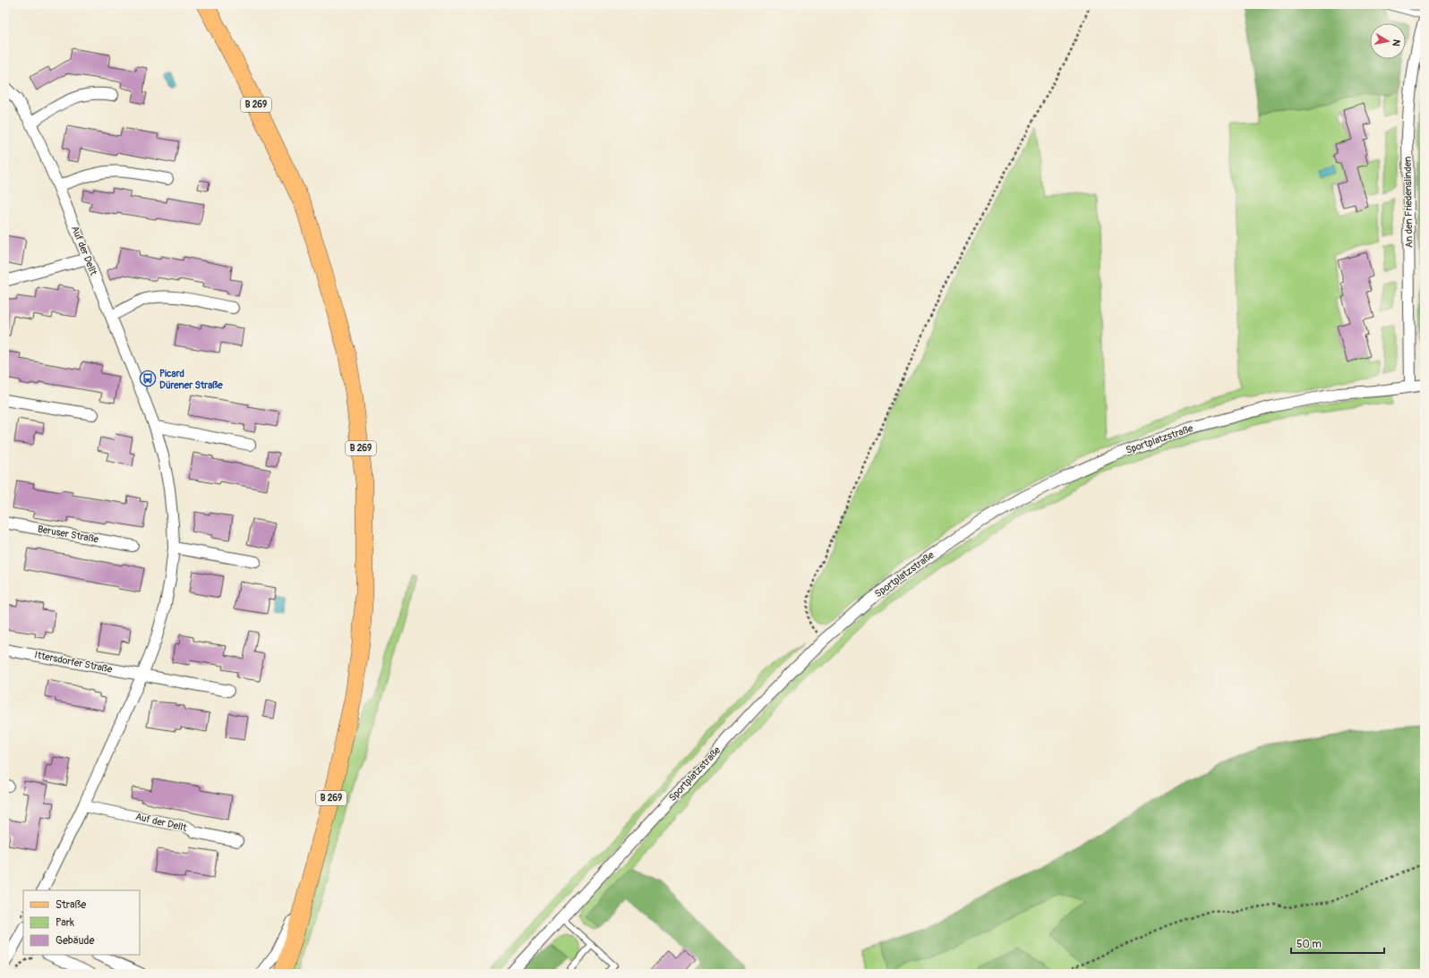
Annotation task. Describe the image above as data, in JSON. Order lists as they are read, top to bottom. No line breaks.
{"streets":{"main road":["B 269"],"street":["An den Friedenslinden","Auf der Dellt","Sportplatzstraße","Beruser Straße","Ittersdorfer Straße"]},"crossings":[["An den Friedenslinden","Sportplatzstraße"],["Auf der Dellt","Ittersdorfer Straße"]],"places":{"bus stop":["Picard Dürener Straße"]},"legend":["Straße","Park","Gebäude"],"scale_bar":"50 m","north":"right"}
